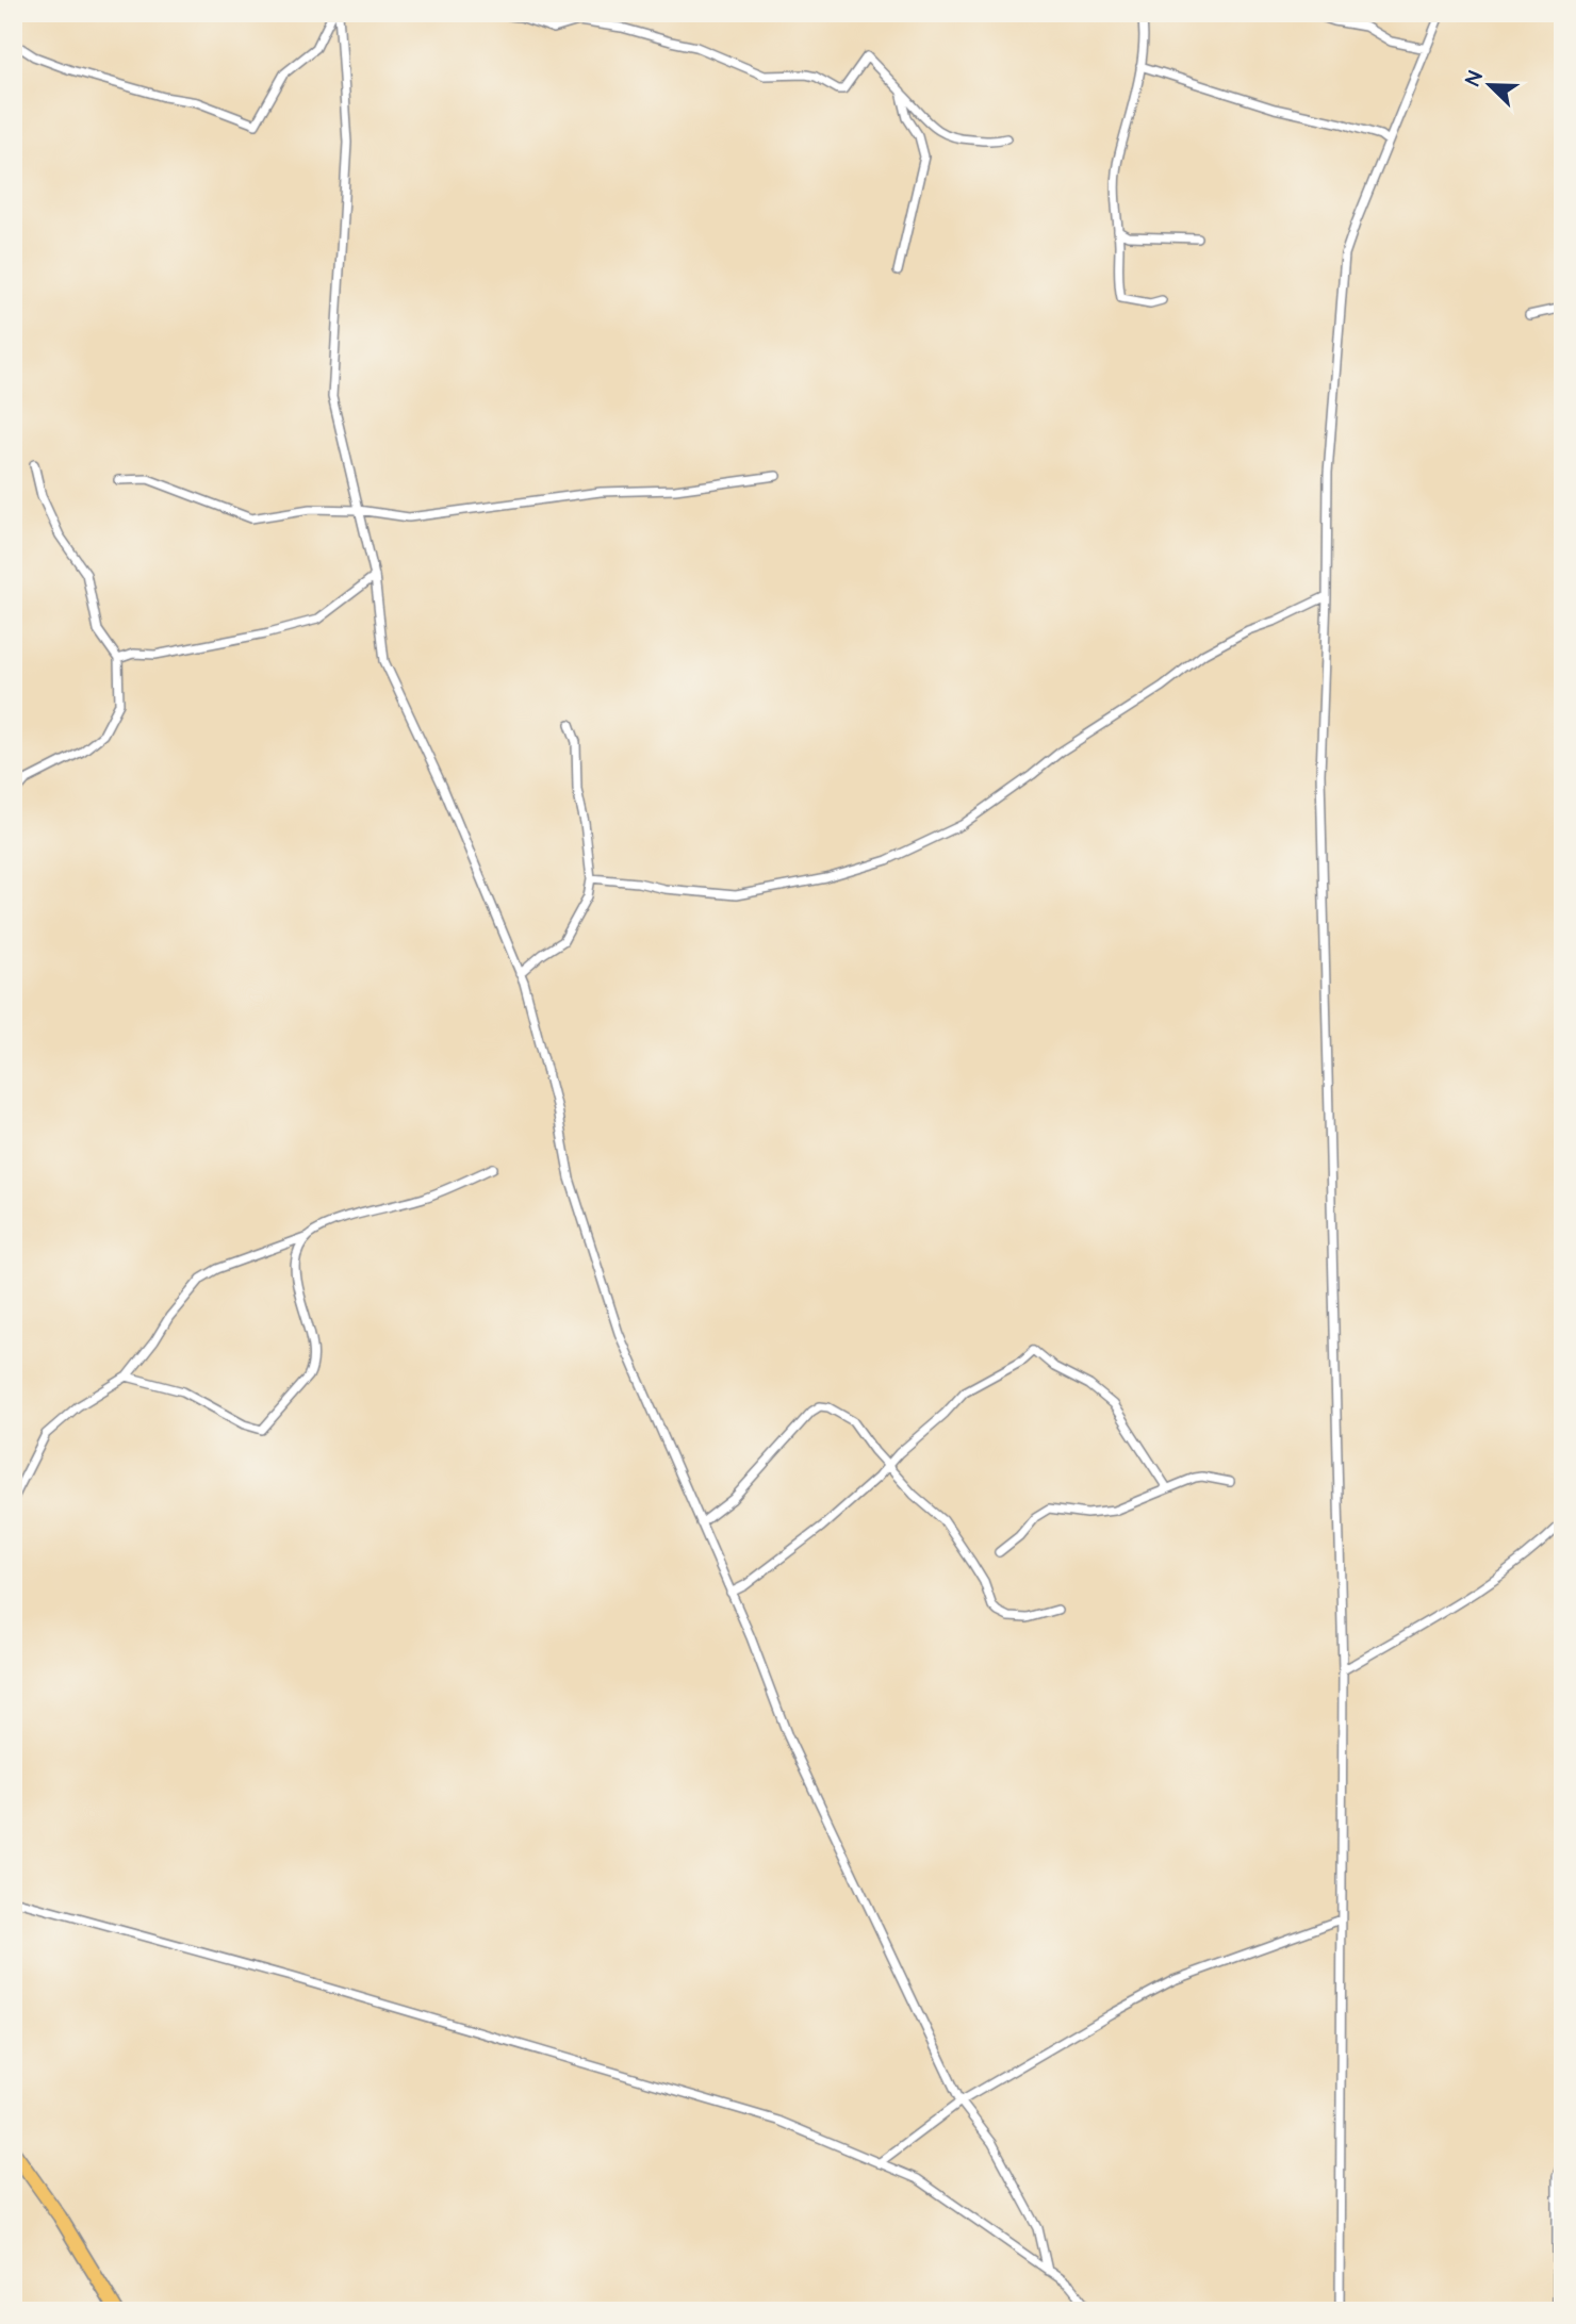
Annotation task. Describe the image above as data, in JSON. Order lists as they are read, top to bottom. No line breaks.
{"north":"top left"}
